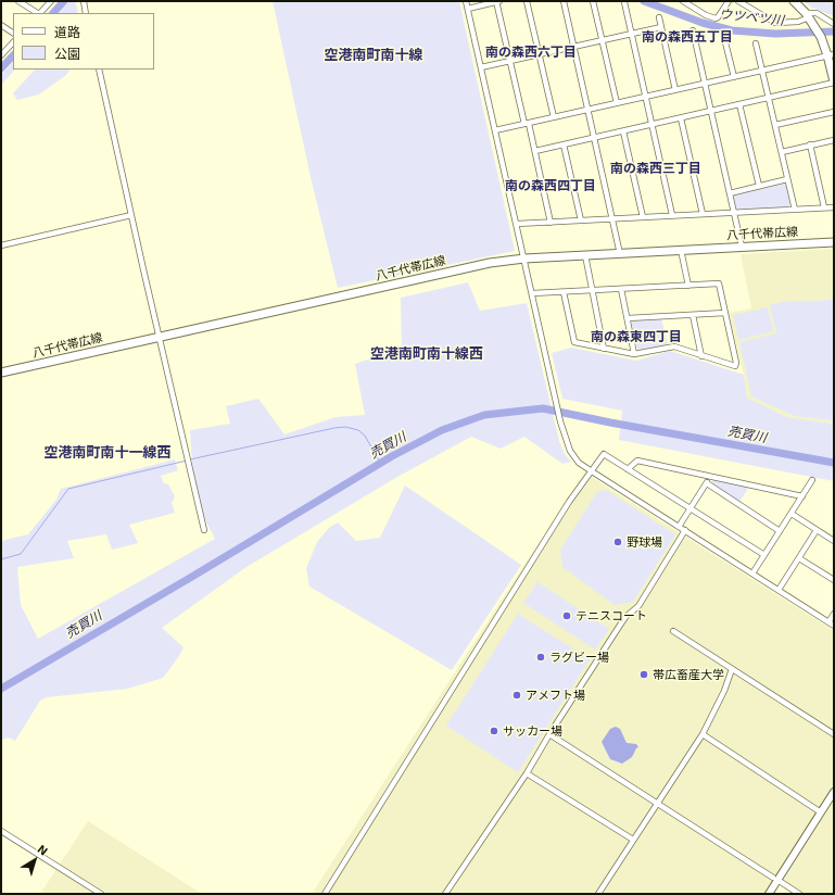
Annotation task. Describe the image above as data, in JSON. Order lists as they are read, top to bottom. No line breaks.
{"streets":{"main road":["八千代帯広線"]},"districts":["南の森西五丁目","南の森西六丁目","空港南町南十線","南の森西三丁目","南の森西四丁目","南の森東四丁目","空港南町南十線西","空港南町南十一線西"],"water":["ウツベツ川","売買川"],"places":["野球場","テニスコート","ラグビー場","帯広畜産大学","アメフト場","サッカー場"],"legend":["道路","公園"],"north":"top right"}
